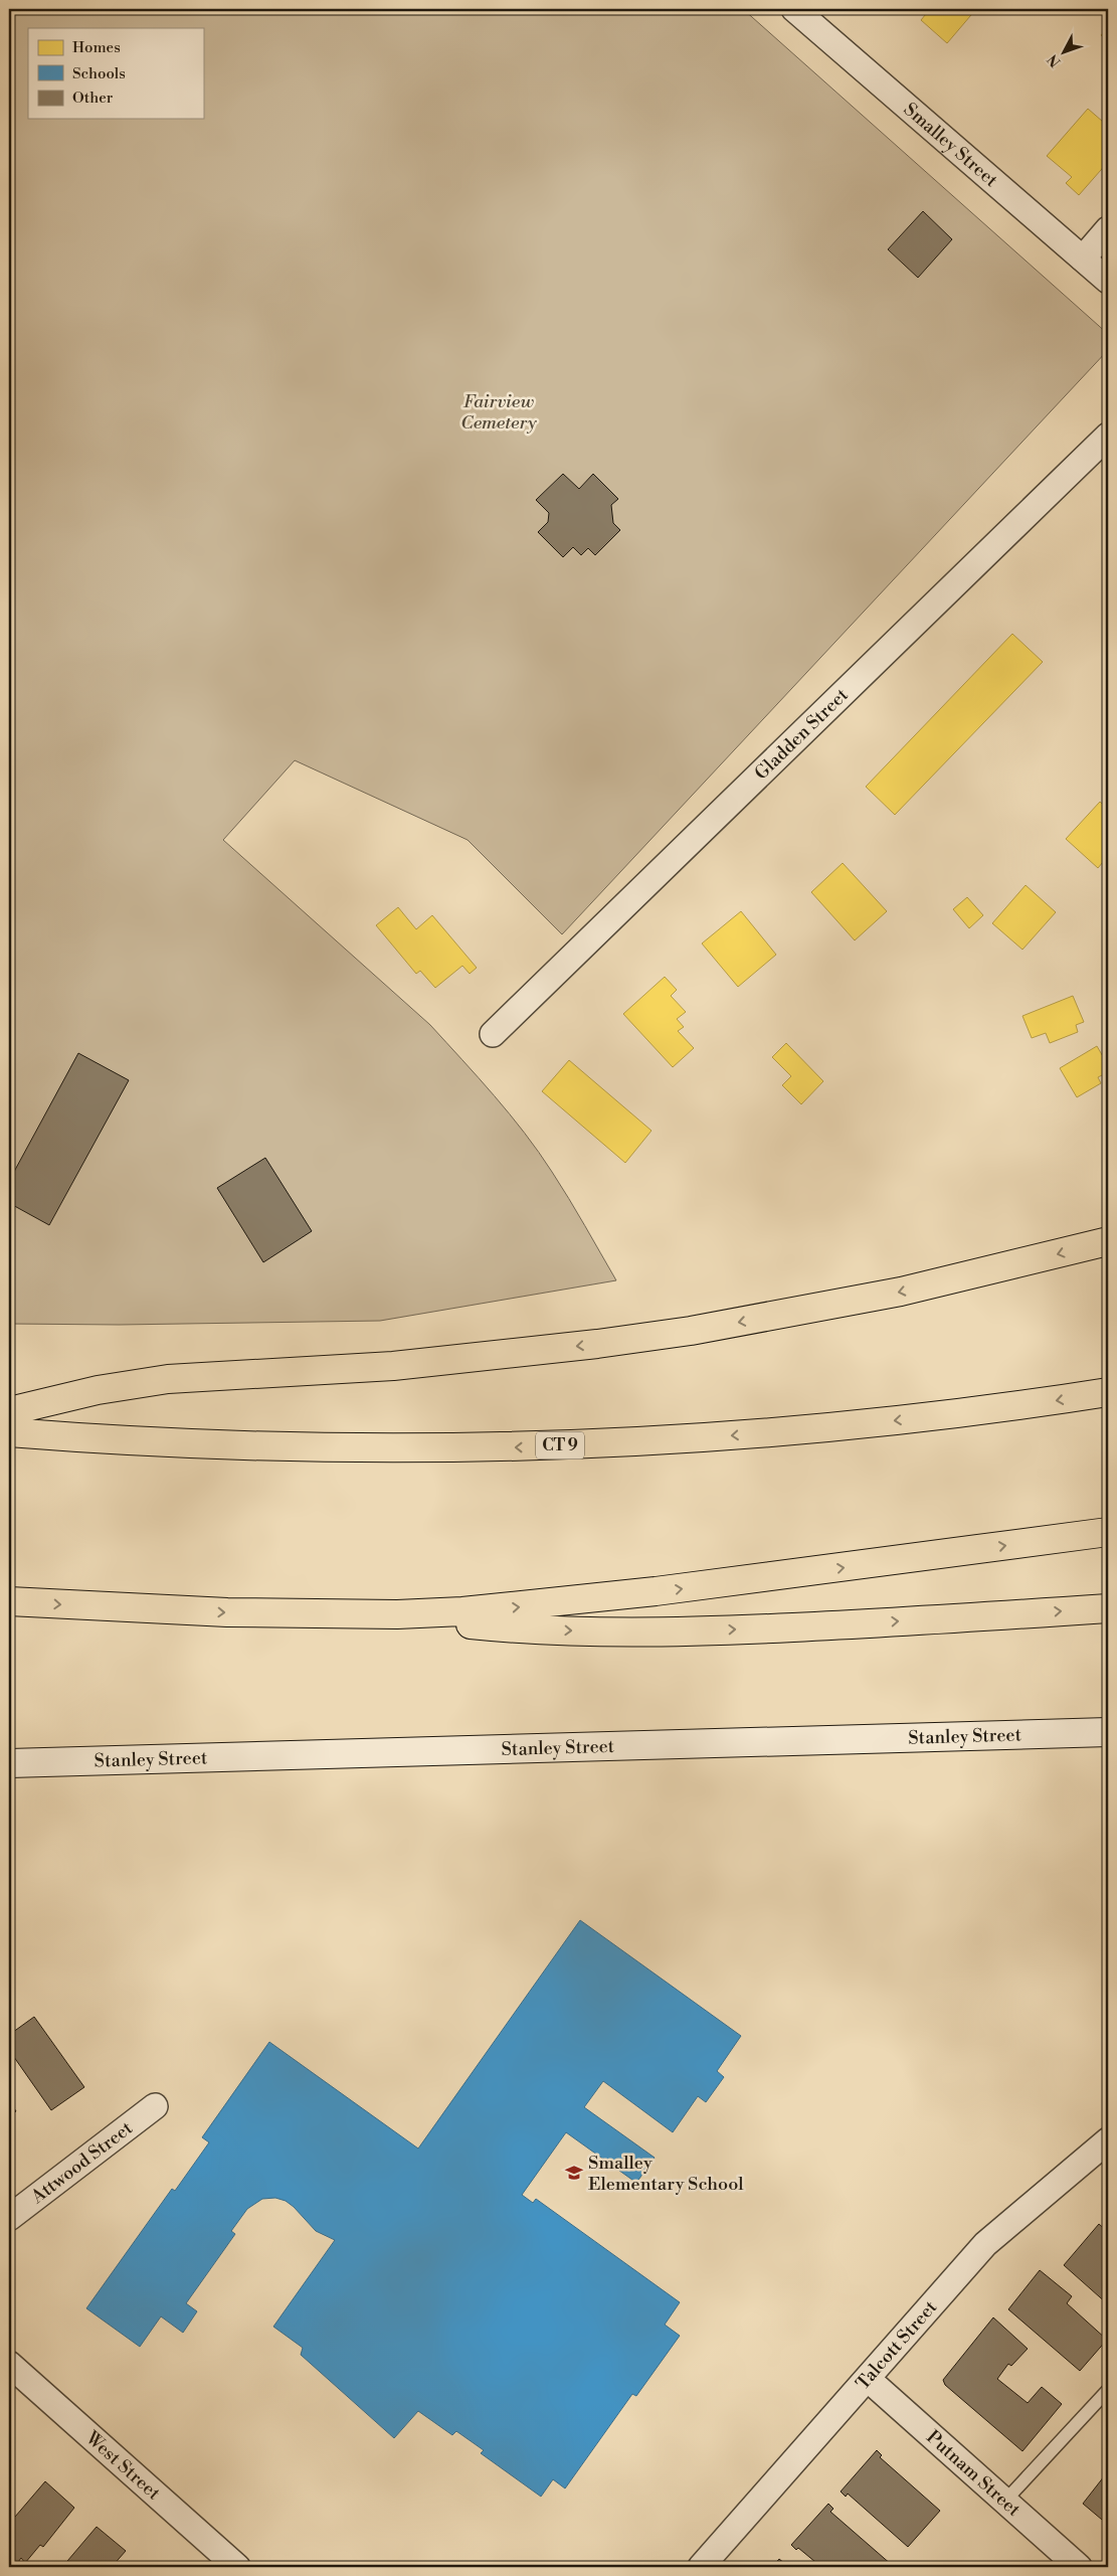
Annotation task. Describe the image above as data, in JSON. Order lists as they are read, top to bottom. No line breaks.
{"streets":{"highway":["CT 9"],"main road":["Stanley Street"],"street":["Smalley Street","Gladden Street","Attwood Street","Talcott Street","West Street","Putnam Street"]},"crossings":[["Talcott Street","Putnam Street"]],"parks":["Fairview Cemetery"],"places":{"school or university":["Smalley Elementary School"]},"legend":["Homes","Schools","Other"],"north":"bottom left"}
